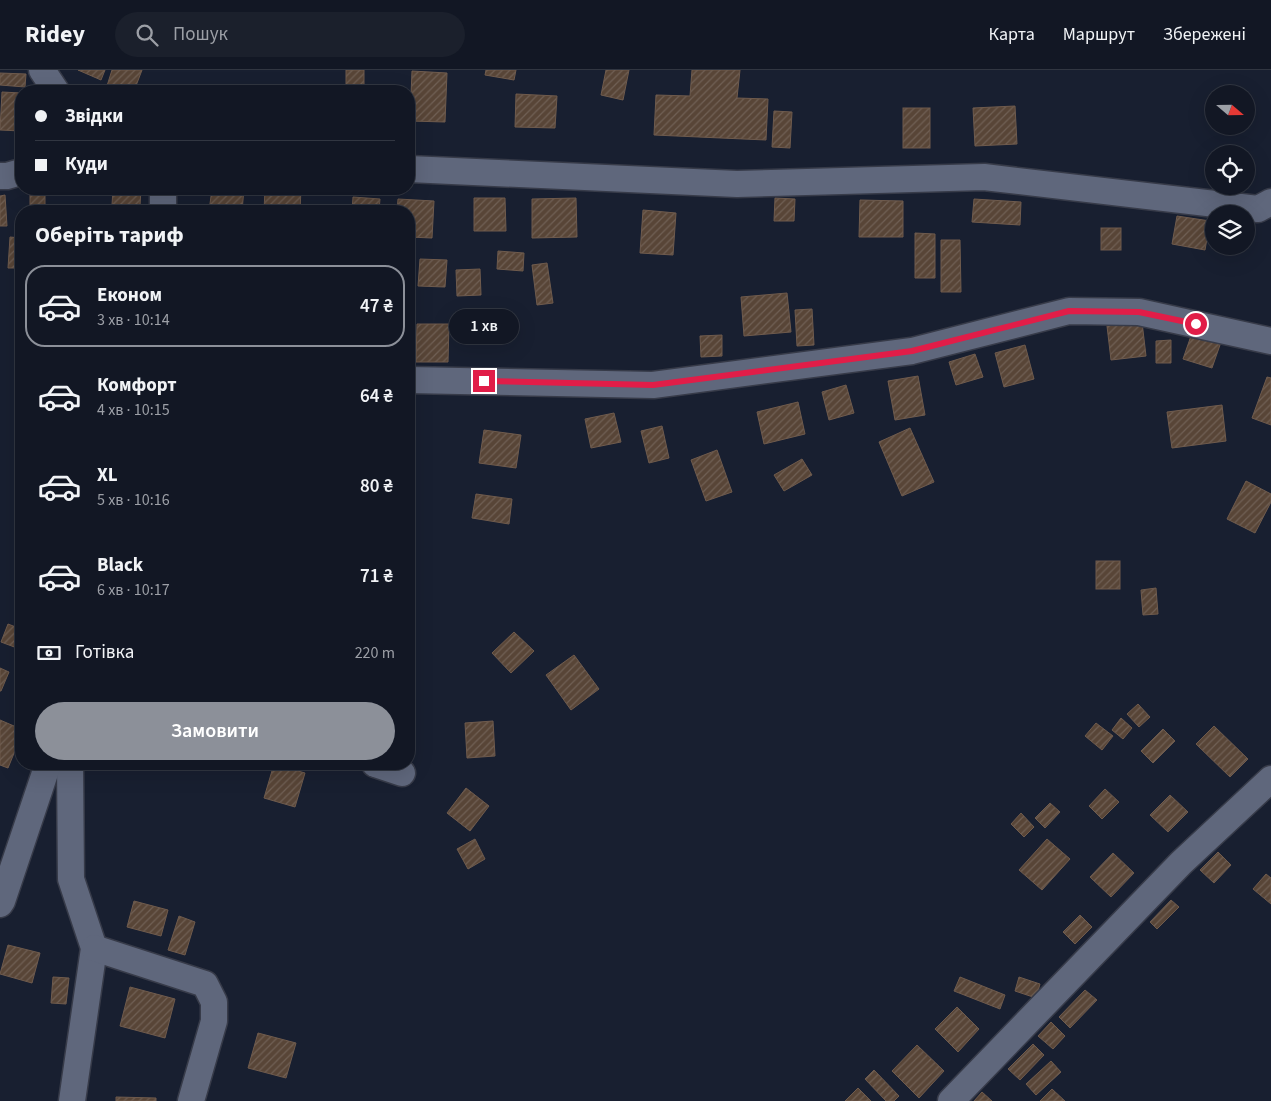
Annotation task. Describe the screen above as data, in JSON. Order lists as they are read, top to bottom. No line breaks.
{"north":"right","page":{"header":"Ridey","search":"Пошук","nav":["Карта","Маршрут","Збережені"],"banner":["Звідки","Куди"],"heading":"Оберіть тариф","list":[{"name":"Економ","note":"3 хв · 10:14","value":"47 ₴"},{"name":"Комфорт","note":"4 хв · 10:15","value":"64 ₴"},{"name":"XL","note":"5 хв · 10:16","value":"80 ₴"},{"name":"Black","note":"6 хв · 10:17","value":"71 ₴"}],"bubble":"1 хв","pay":["Готівка","220 m"],"buttons":"Замовити"}}
